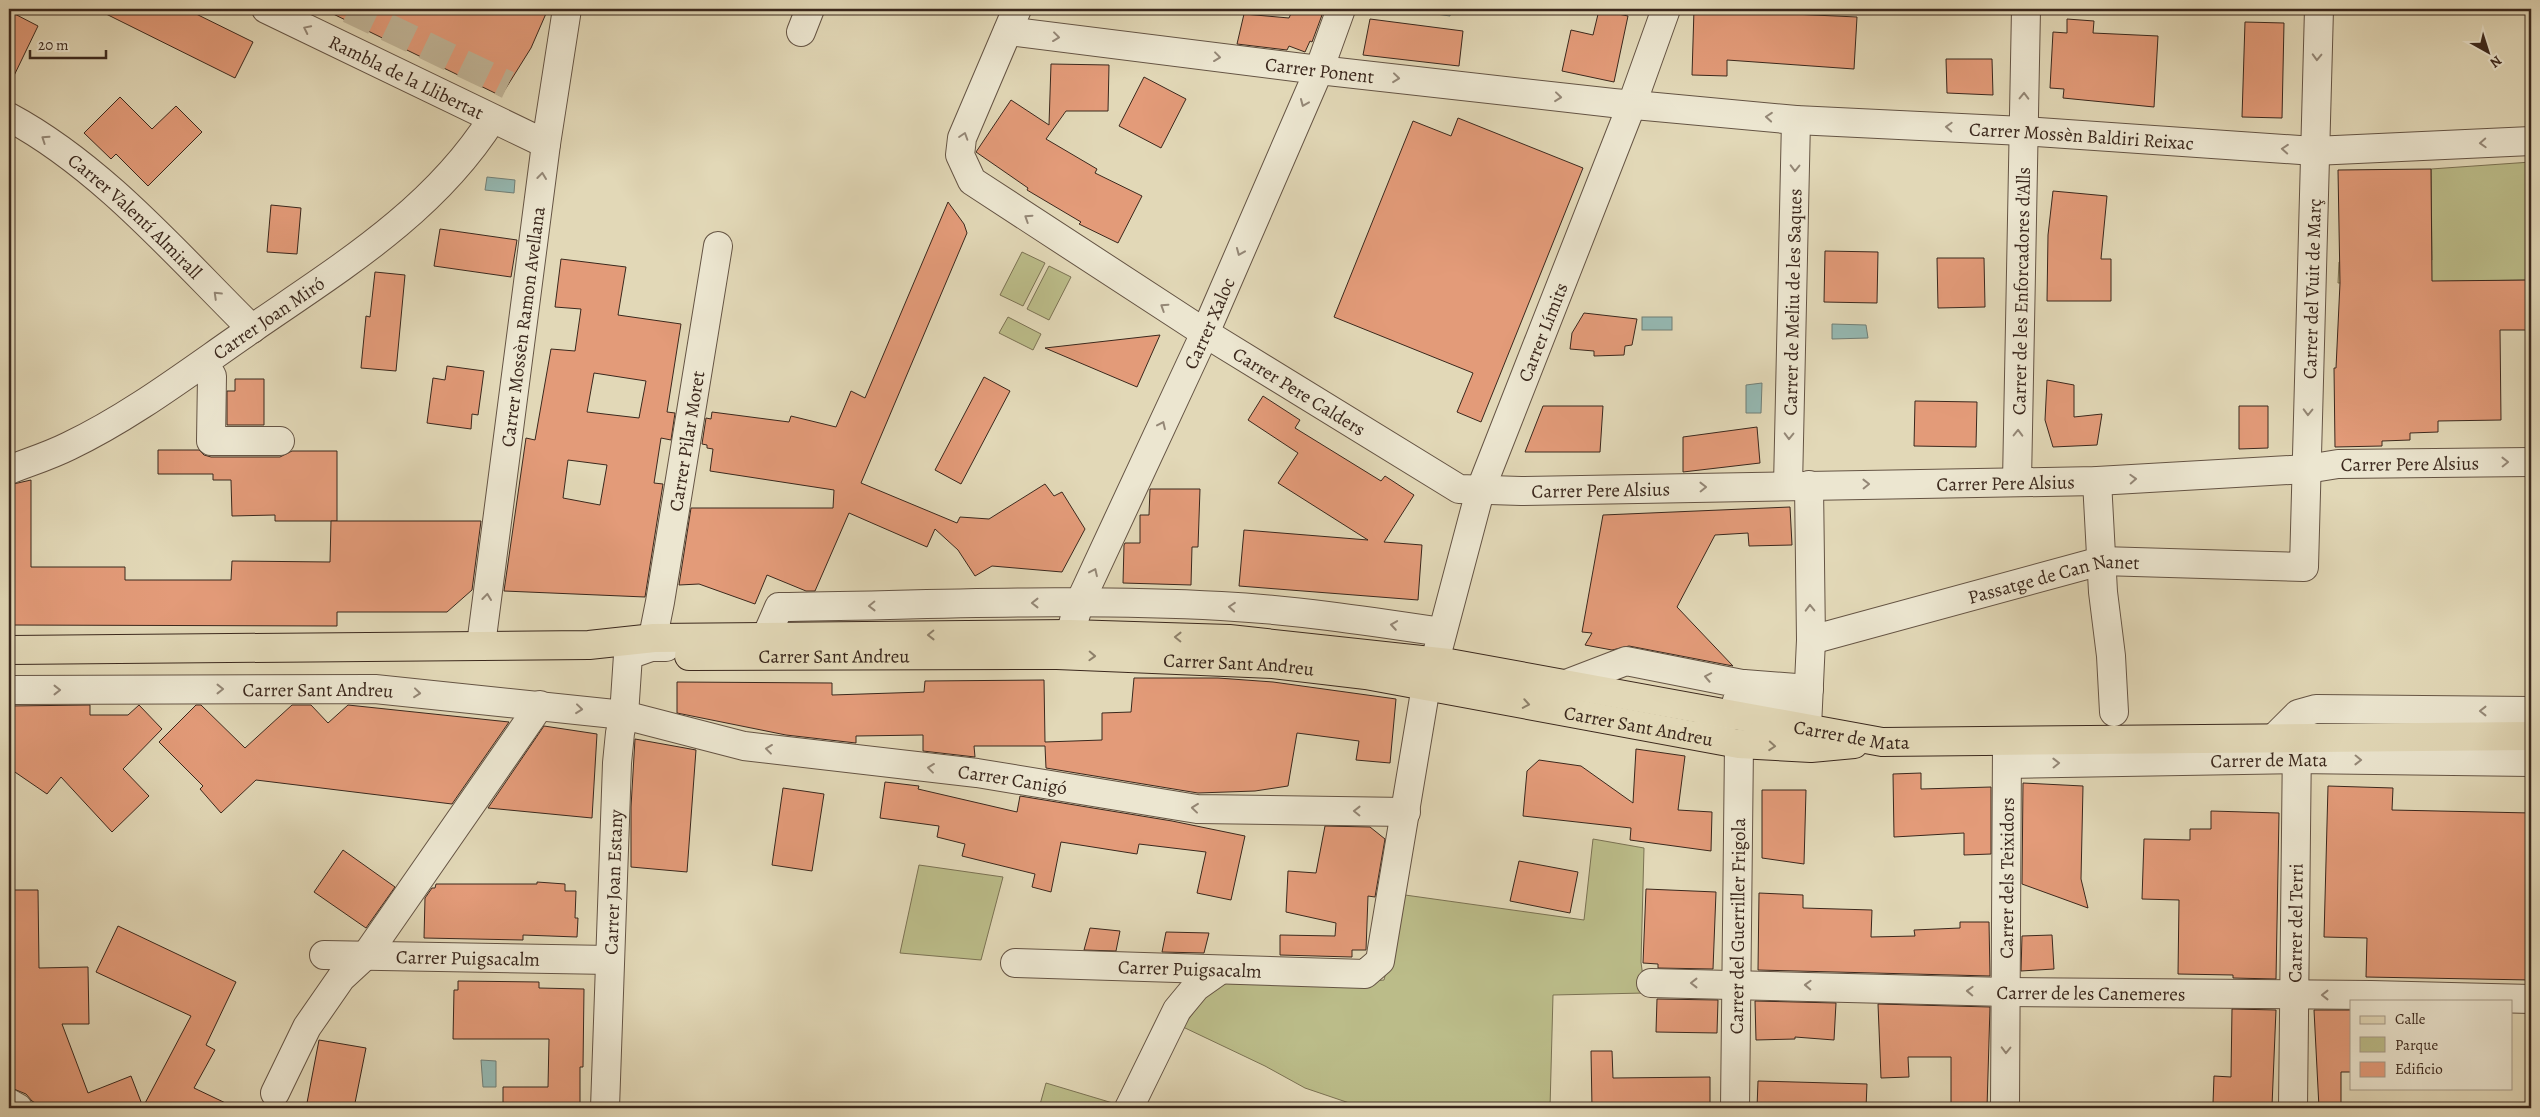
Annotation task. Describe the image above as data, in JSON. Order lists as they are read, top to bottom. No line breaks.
{"streets":{"main road":["Carrer Sant Andreu","Carrer de Mata"],"street":["Carrer Ponent","Rambla de la Llibertat","Carrer Mossèn Baldiri Reixac","Carrer Valentí Almirall","Carrer del Vuit de Març","Carrer de les Enforcadores d'Alls","Carrer de Meliu de les Saques","Carrer Joan Miró","Carrer Xaloc","Carrer Mossèn Ramon Avellana","Carrer Límits","Carrer Pere Calders","Carrer Pilar Moret","Carrer Pere Alsius","Passatge de Can Nanet","Carrer Canigó","Carrer dels Teixidors","Carrer Joan Estany","Carrer del Terri","Carrer del Guerriller Frigola","Carrer Puigsacalm","Carrer de les Canemeres"]},"crossings":[["Carrer Ponent","Carrer Mossèn Baldiri Reixac"],["Carrer Ponent","Carrer Xaloc"],["Carrer Ponent","Carrer Límits"],["Carrer Ponent","Carrer Pere Calders"],["Rambla de la Llibertat","Carrer Joan Miró"],["Rambla de la Llibertat","Carrer Mossèn Ramon Avellana"],["Carrer Mossèn Baldiri Reixac","Carrer del Vuit de Març"],["Carrer Mossèn Baldiri Reixac","Carrer de les Enforcadores d'Alls"],["Carrer Mossèn Baldiri Reixac","Carrer de Meliu de les Saques"],["Carrer Mossèn Baldiri Reixac","Carrer Límits"],["Carrer Valentí Almirall","Carrer Joan Miró"],["Carrer del Vuit de Març","Carrer Pere Alsius"],["Carrer del Vuit de Març","Passatge de Can Nanet"],["Carrer de les Enforcadores d'Alls","Carrer Pere Alsius"],["Carrer de Meliu de les Saques","Carrer Pere Alsius"],["Carrer de Meliu de les Saques","Passatge de Can Nanet"],["Carrer de Meliu de les Saques","Carrer de Mata"],["Carrer Xaloc","Carrer Pere Calders"],["Carrer Xaloc","Carrer Sant Andreu"],["Carrer Mossèn Ramon Avellana","Carrer Sant Andreu"],["Carrer Límits","Carrer Pere Calders"],["Carrer Límits","Carrer Pere Alsius"],["Carrer Límits","Carrer Sant Andreu"],["Carrer Límits","Carrer de Mata"],["Carrer Límits","Carrer Canigó"],["Carrer Límits","Carrer Puigsacalm"],["Carrer Pere Calders","Carrer Pere Alsius"],["Carrer Pilar Moret","Carrer Sant Andreu"],["Carrer Pilar Moret","Carrer Joan Estany"],["Carrer Sant Andreu","Carrer de Mata"],["Carrer Sant Andreu","Carrer Canigó"],["Carrer Sant Andreu","Carrer Joan Estany"],["Carrer Sant Andreu","Carrer del Guerriller Frigola"],["Carrer de Mata","Carrer dels Teixidors"],["Carrer de Mata","Carrer del Terri"],["Carrer Canigó","Carrer Joan Estany"],["Carrer dels Teixidors","Carrer de les Canemeres"],["Carrer Joan Estany","Carrer Puigsacalm"],["Carrer del Terri","Carrer de les Canemeres"],["Carrer del Guerriller Frigola","Carrer de les Canemeres"]],"one_way":["Carrer Ponent","Rambla de la Llibertat","Carrer Mossèn Baldiri Reixac","Carrer Valentí Almirall","Carrer del Vuit de Març","Carrer de les Enforcadores d'Alls","Carrer Mossèn Ramon Avellana","Carrer Pere Calders","Carrer de les Canemeres"],"legend":["Calle","Parque","Edificio"],"scale_bar":"20 m","north":"bottom right"}
